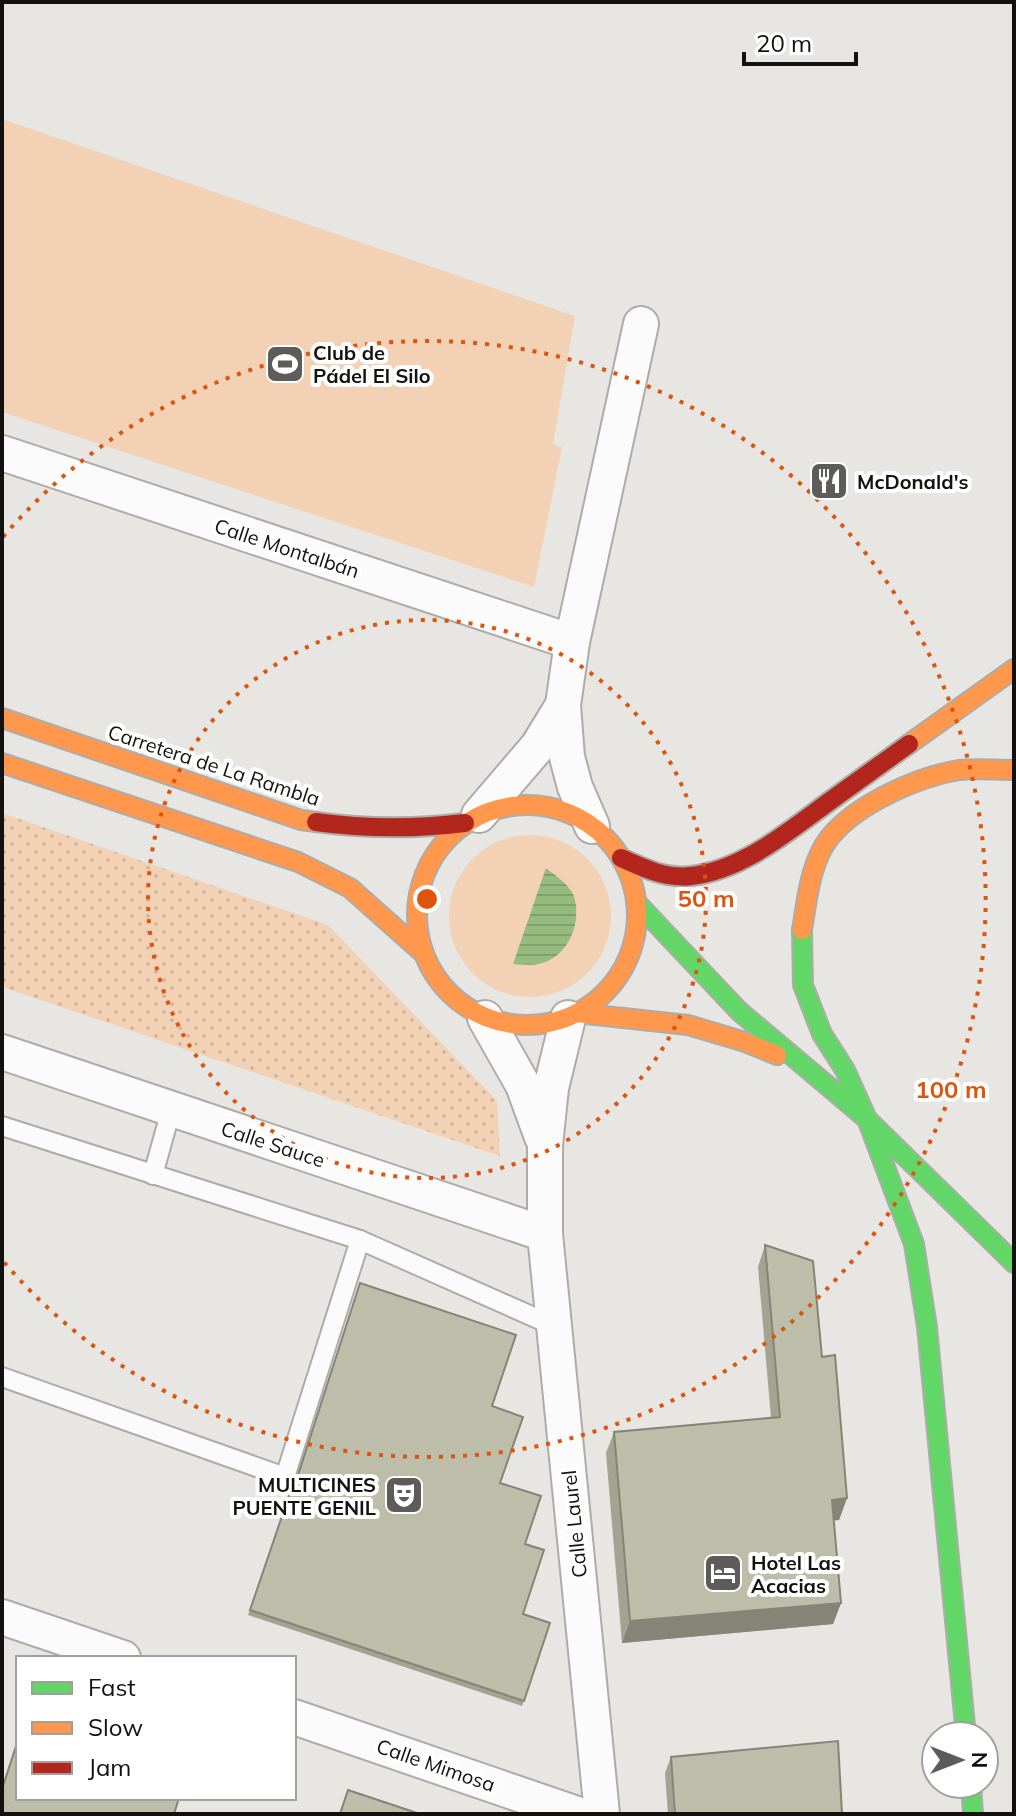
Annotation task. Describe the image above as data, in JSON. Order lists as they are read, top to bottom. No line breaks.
{"streets":{"main road":["Carretera de La Rambla"],"street":["Calle Montalbán","Calle Sauce","Calle Laurel","Calle Mimosa"]},"crossings":[["Calle Sauce","Calle Laurel"]],"places":{"sports":["Club de Pádel El Silo"],"restaurant":["McDonald's"],"theatre":["MULTICINES PUENTE GENIL"],"hotel":["Hotel Las Acacias"]},"legend":["Fast","Slow","Jam"],"scale_bar":"20 m","north":"right","rings":["50 m","100 m"]}
